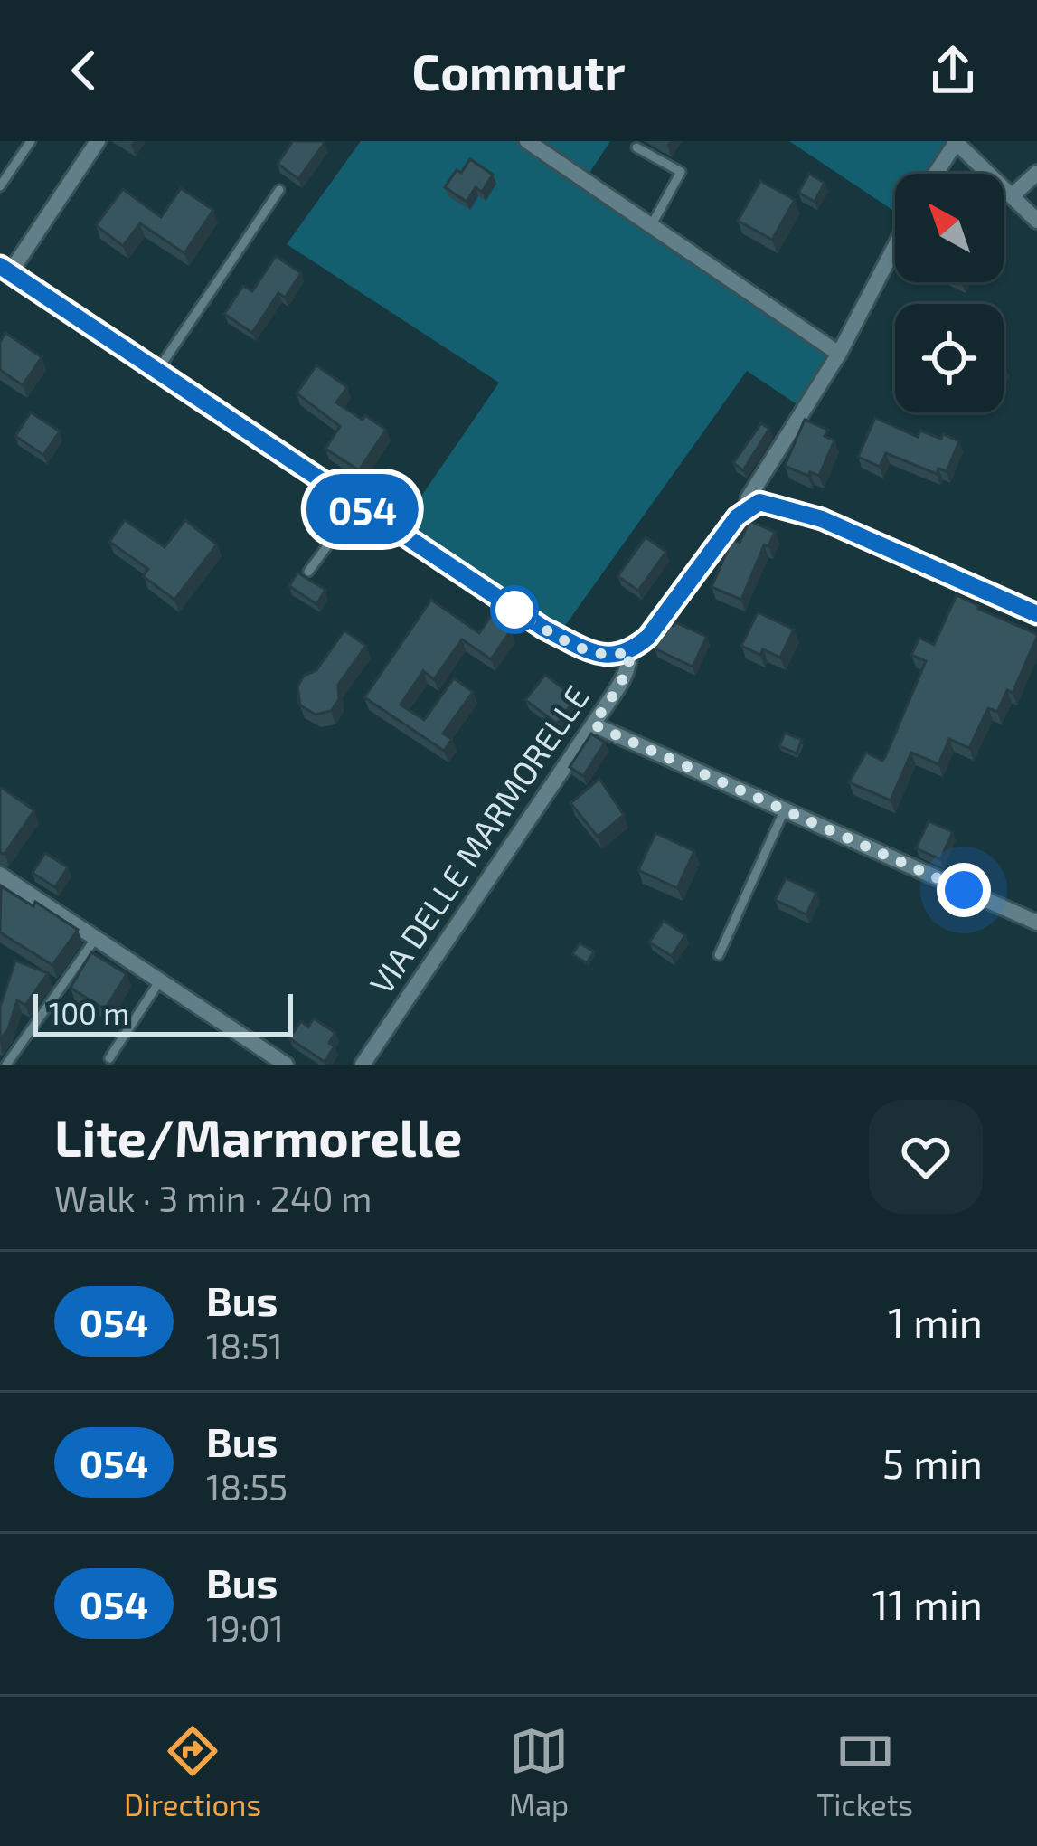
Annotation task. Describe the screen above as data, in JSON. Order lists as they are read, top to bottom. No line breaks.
{"streets":{"street":["VIA DELLE MARMORELLE"]},"lines":["bus line 054"],"scale_bar":"100 m","north":"top left","page":{"header":"Commutr","on_map":"054","scale":"100 m","heading":["Lite/Marmorelle","Walk · 3 min · 240 m"],"list":[{"mark":"054","name":"Bus","note":"18:51","value":"1 min"},{"mark":"054","name":"Bus","note":"18:55","value":"5 min"},{"mark":"054","name":"Bus","note":"19:01","value":"11 min"}],"tabs":["Directions","Map","Tickets"]}}
